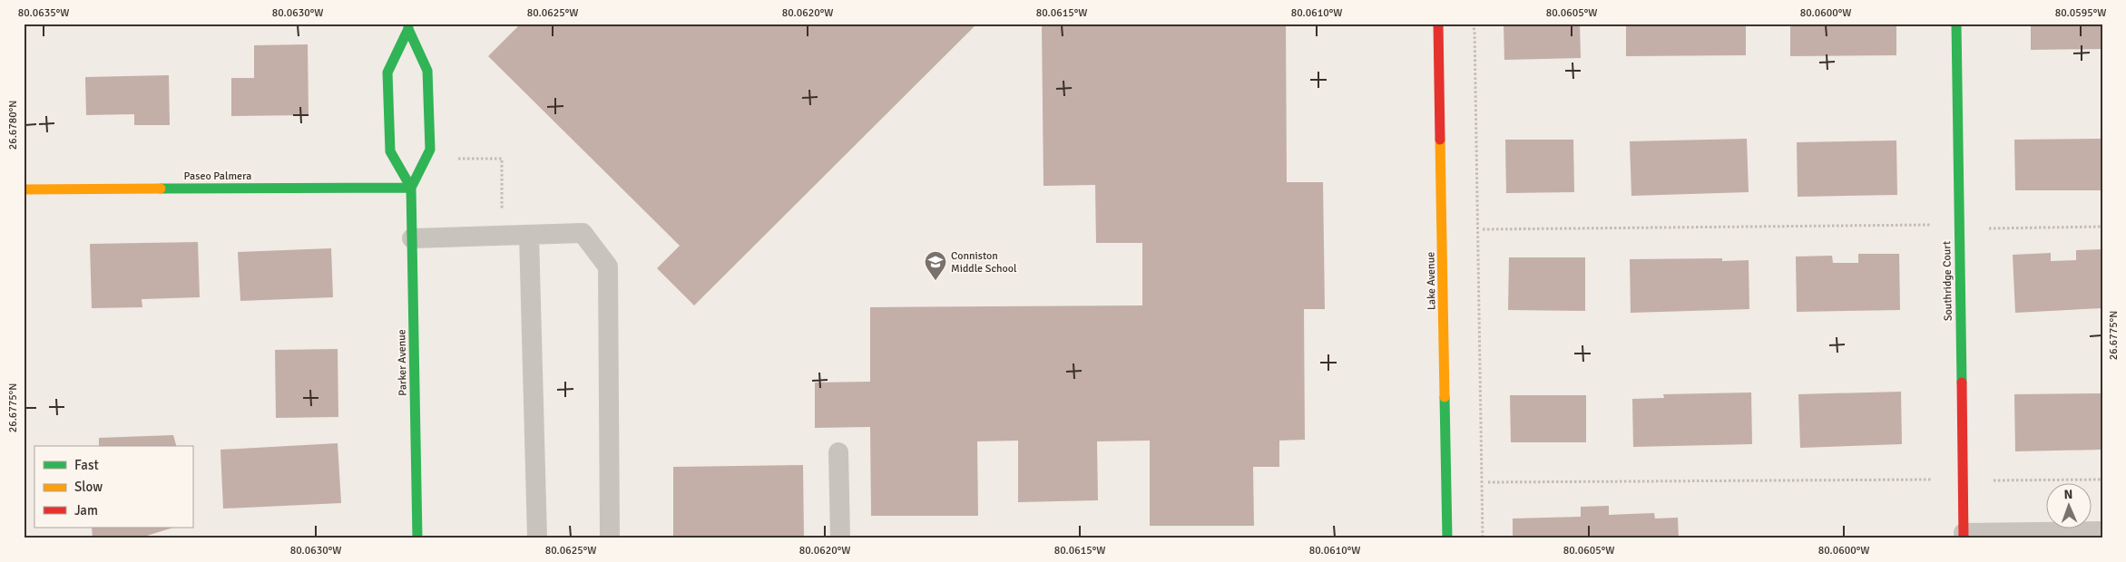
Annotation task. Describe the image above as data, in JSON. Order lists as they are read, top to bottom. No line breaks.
{"streets":{"street":["Paseo Palmera","Lake Avenue","Southridge Court","Parker Avenue"]},"crossings":[["Paseo Palmera","Parker Avenue"]],"places":{"school or university":["Conniston Middle School"]},"legend":["Fast","Slow","Jam"],"north":"top","coordinates":["80.0635°W","80.0630°W","80.0625°W","80.0620°W","80.0615°W","80.0610°W","80.0605°W","80.0600°W","80.0595°W","26.6780°N","26.6775°N"]}
